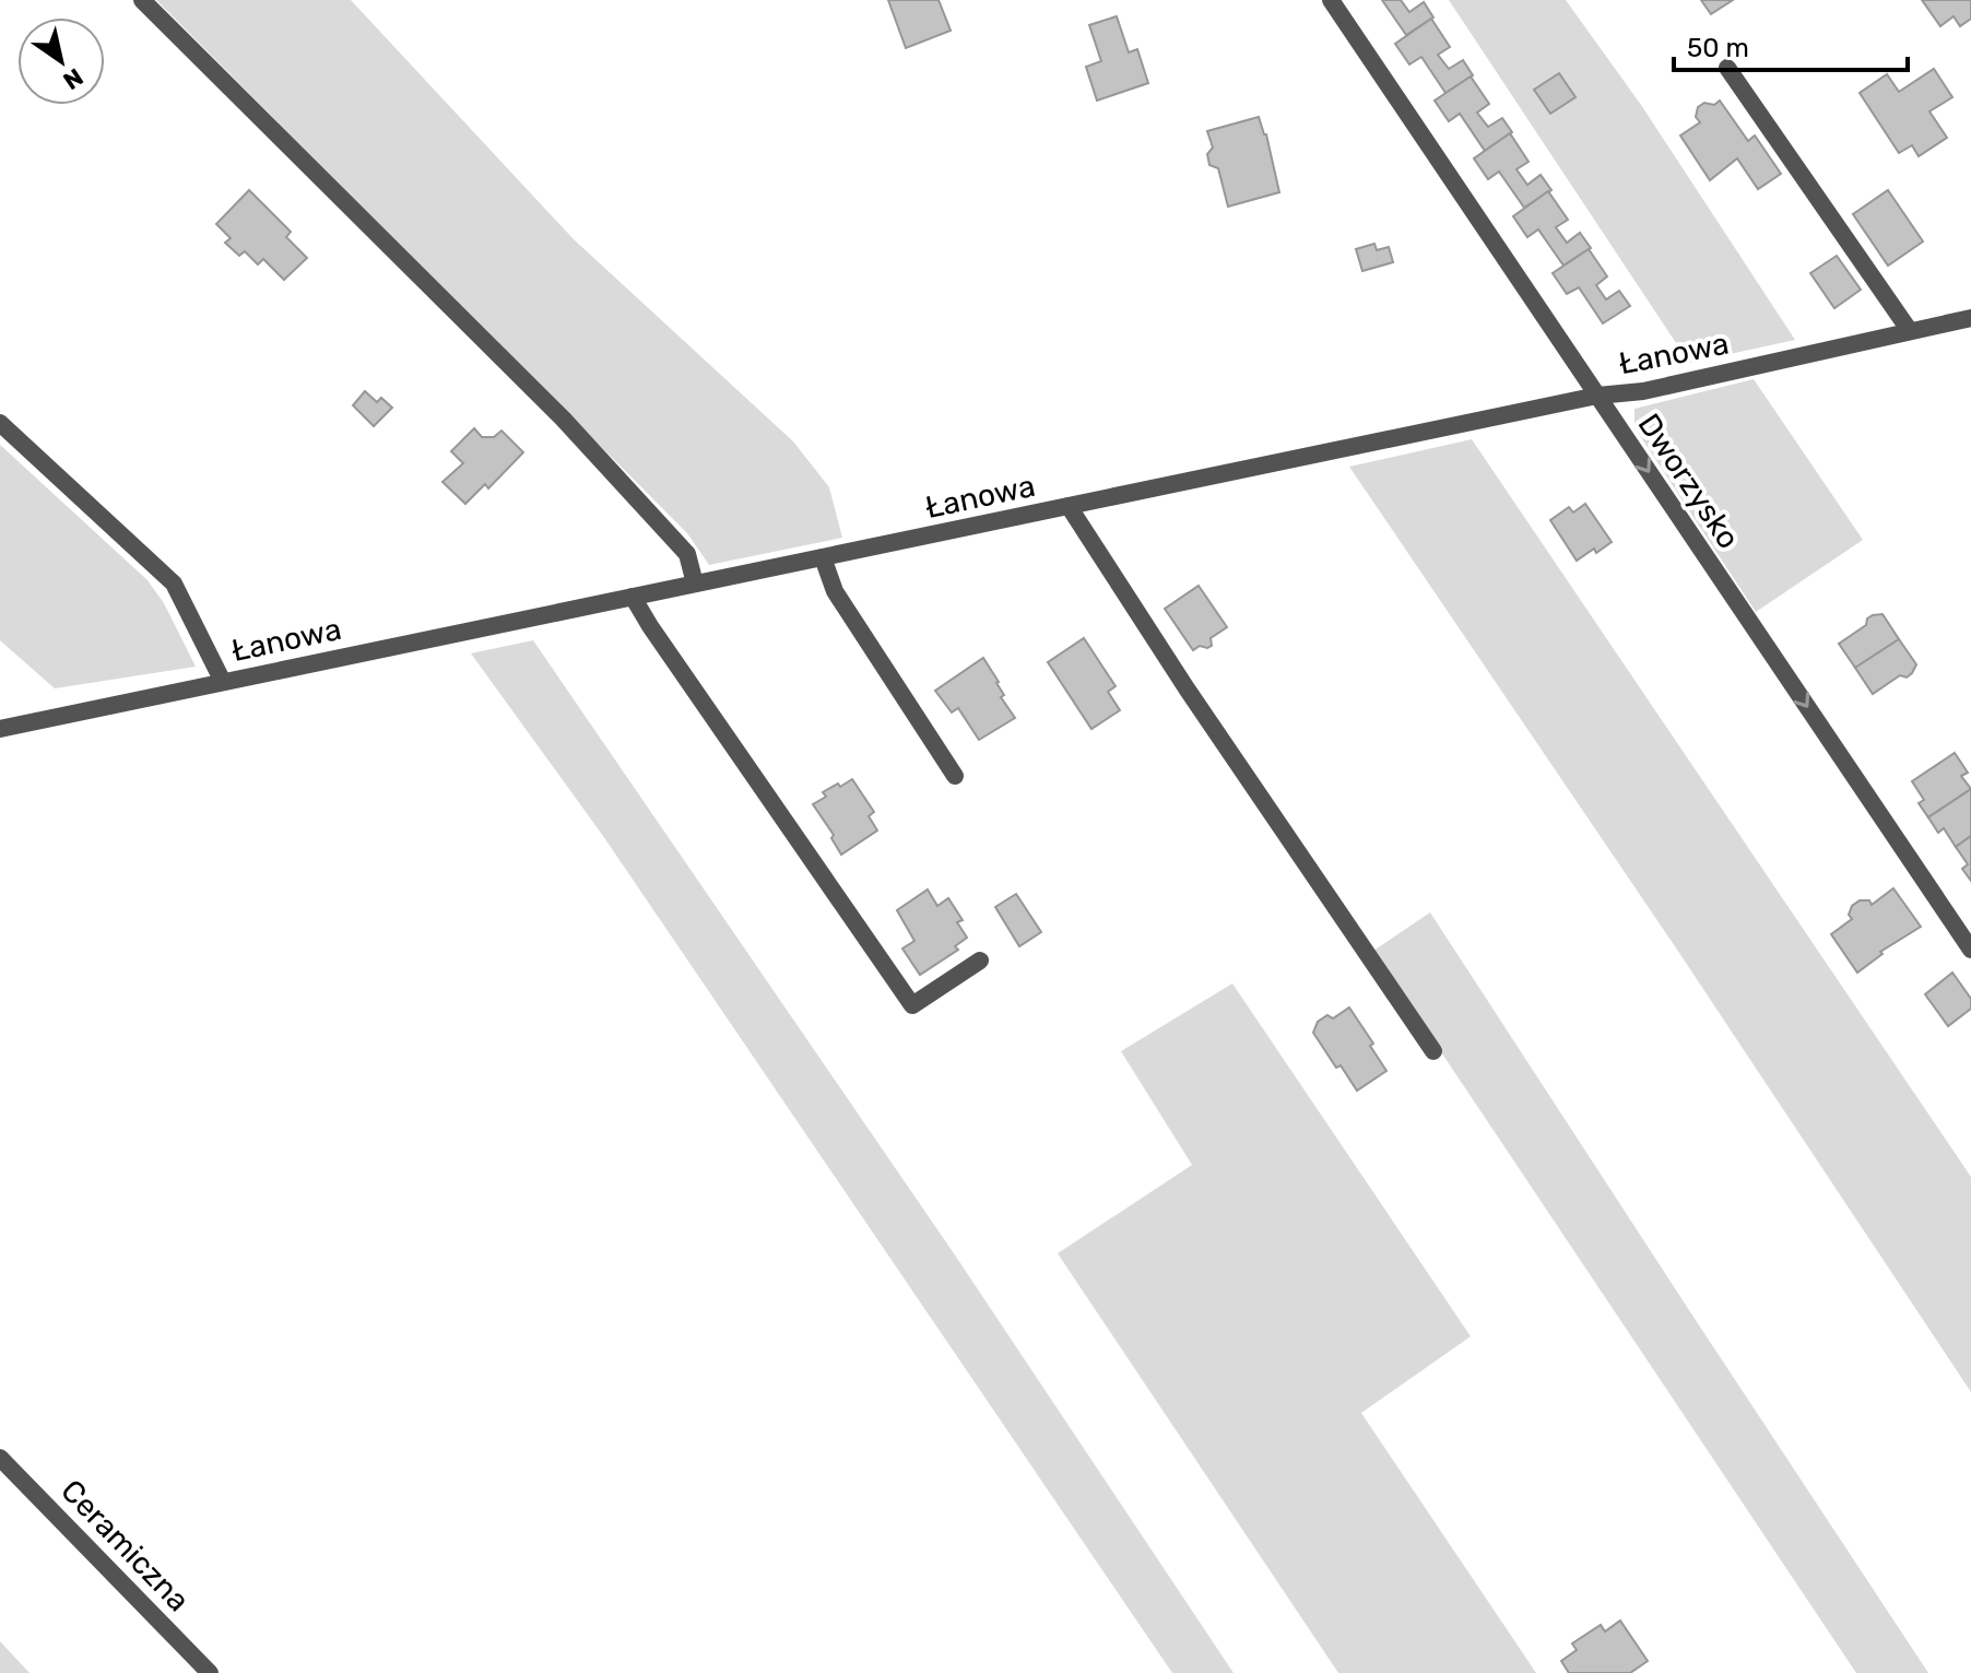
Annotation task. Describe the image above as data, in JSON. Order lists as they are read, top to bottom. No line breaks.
{"streets":{"street":["Łanowa","Dworzysko","Ceramiczna"]},"crossings":[["Łanowa","Dworzysko"]],"one_way":["Dworzysko"],"scale_bar":"50 m","north":"bottom right"}
